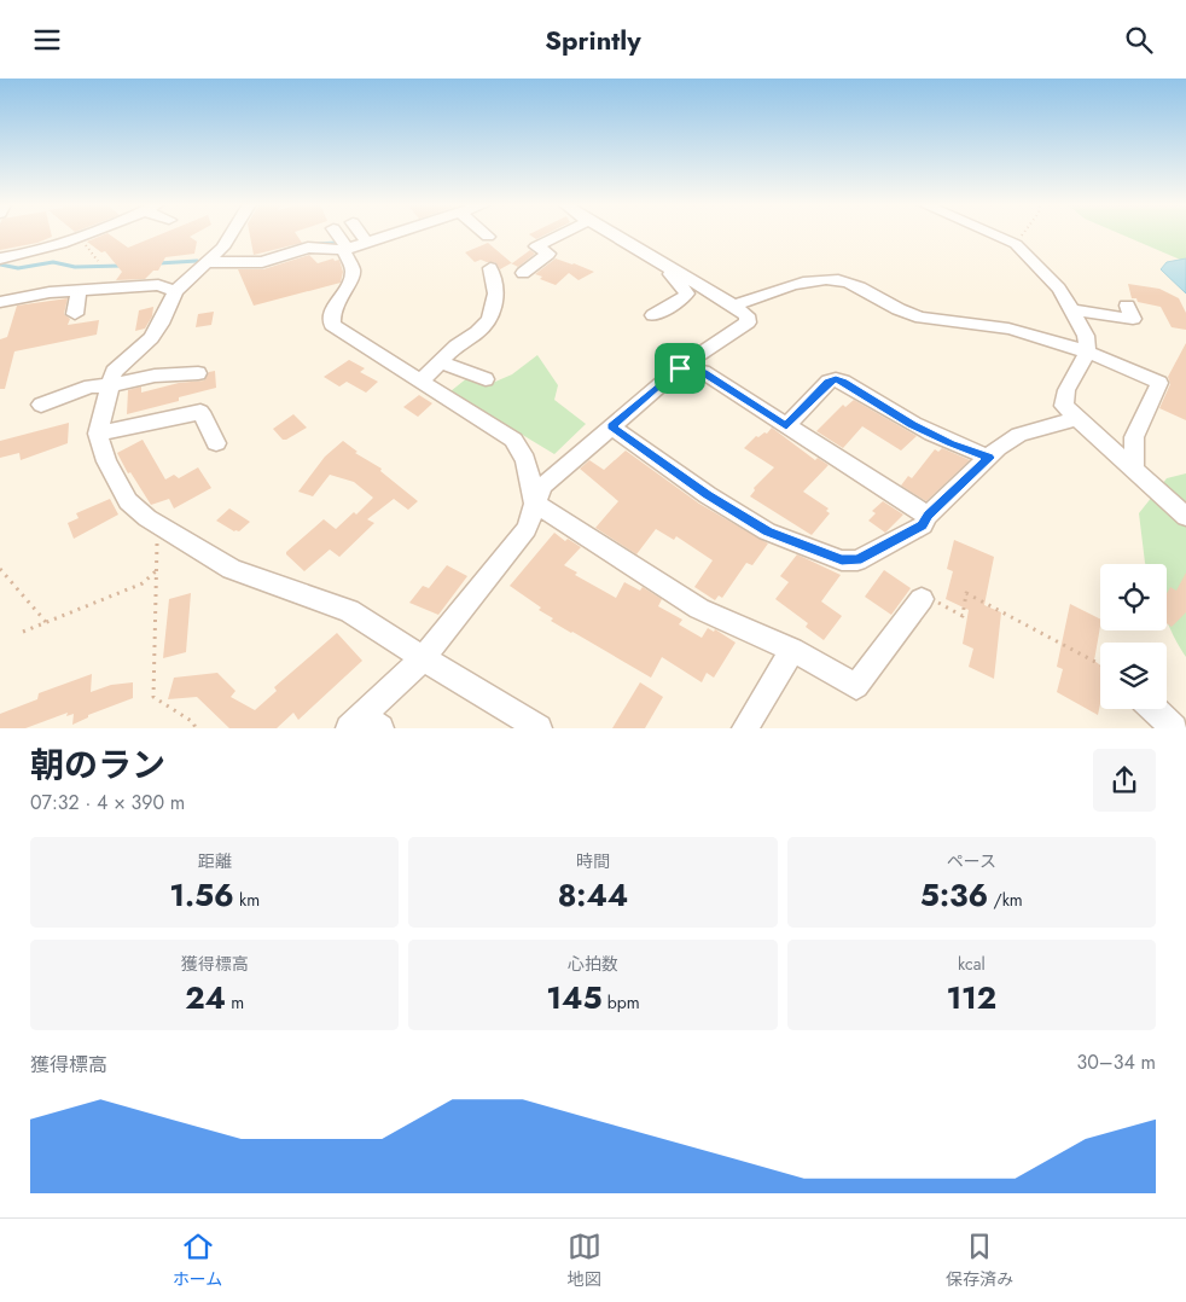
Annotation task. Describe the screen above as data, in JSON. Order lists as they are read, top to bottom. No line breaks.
{"page":{"header":"Sprintly","heading":["朝のラン","07:32 · 4 × 390 m"],"stats":[["距離","1.56 km"],["時間","8:44"],["ペース","5:36 /km"],["獲得標高","24 m"],["心拍数","145 bpm"],["kcal","112"]],"chart":["獲得標高","30–34 m"],"tabs":["ホーム","地図","保存済み"]}}
